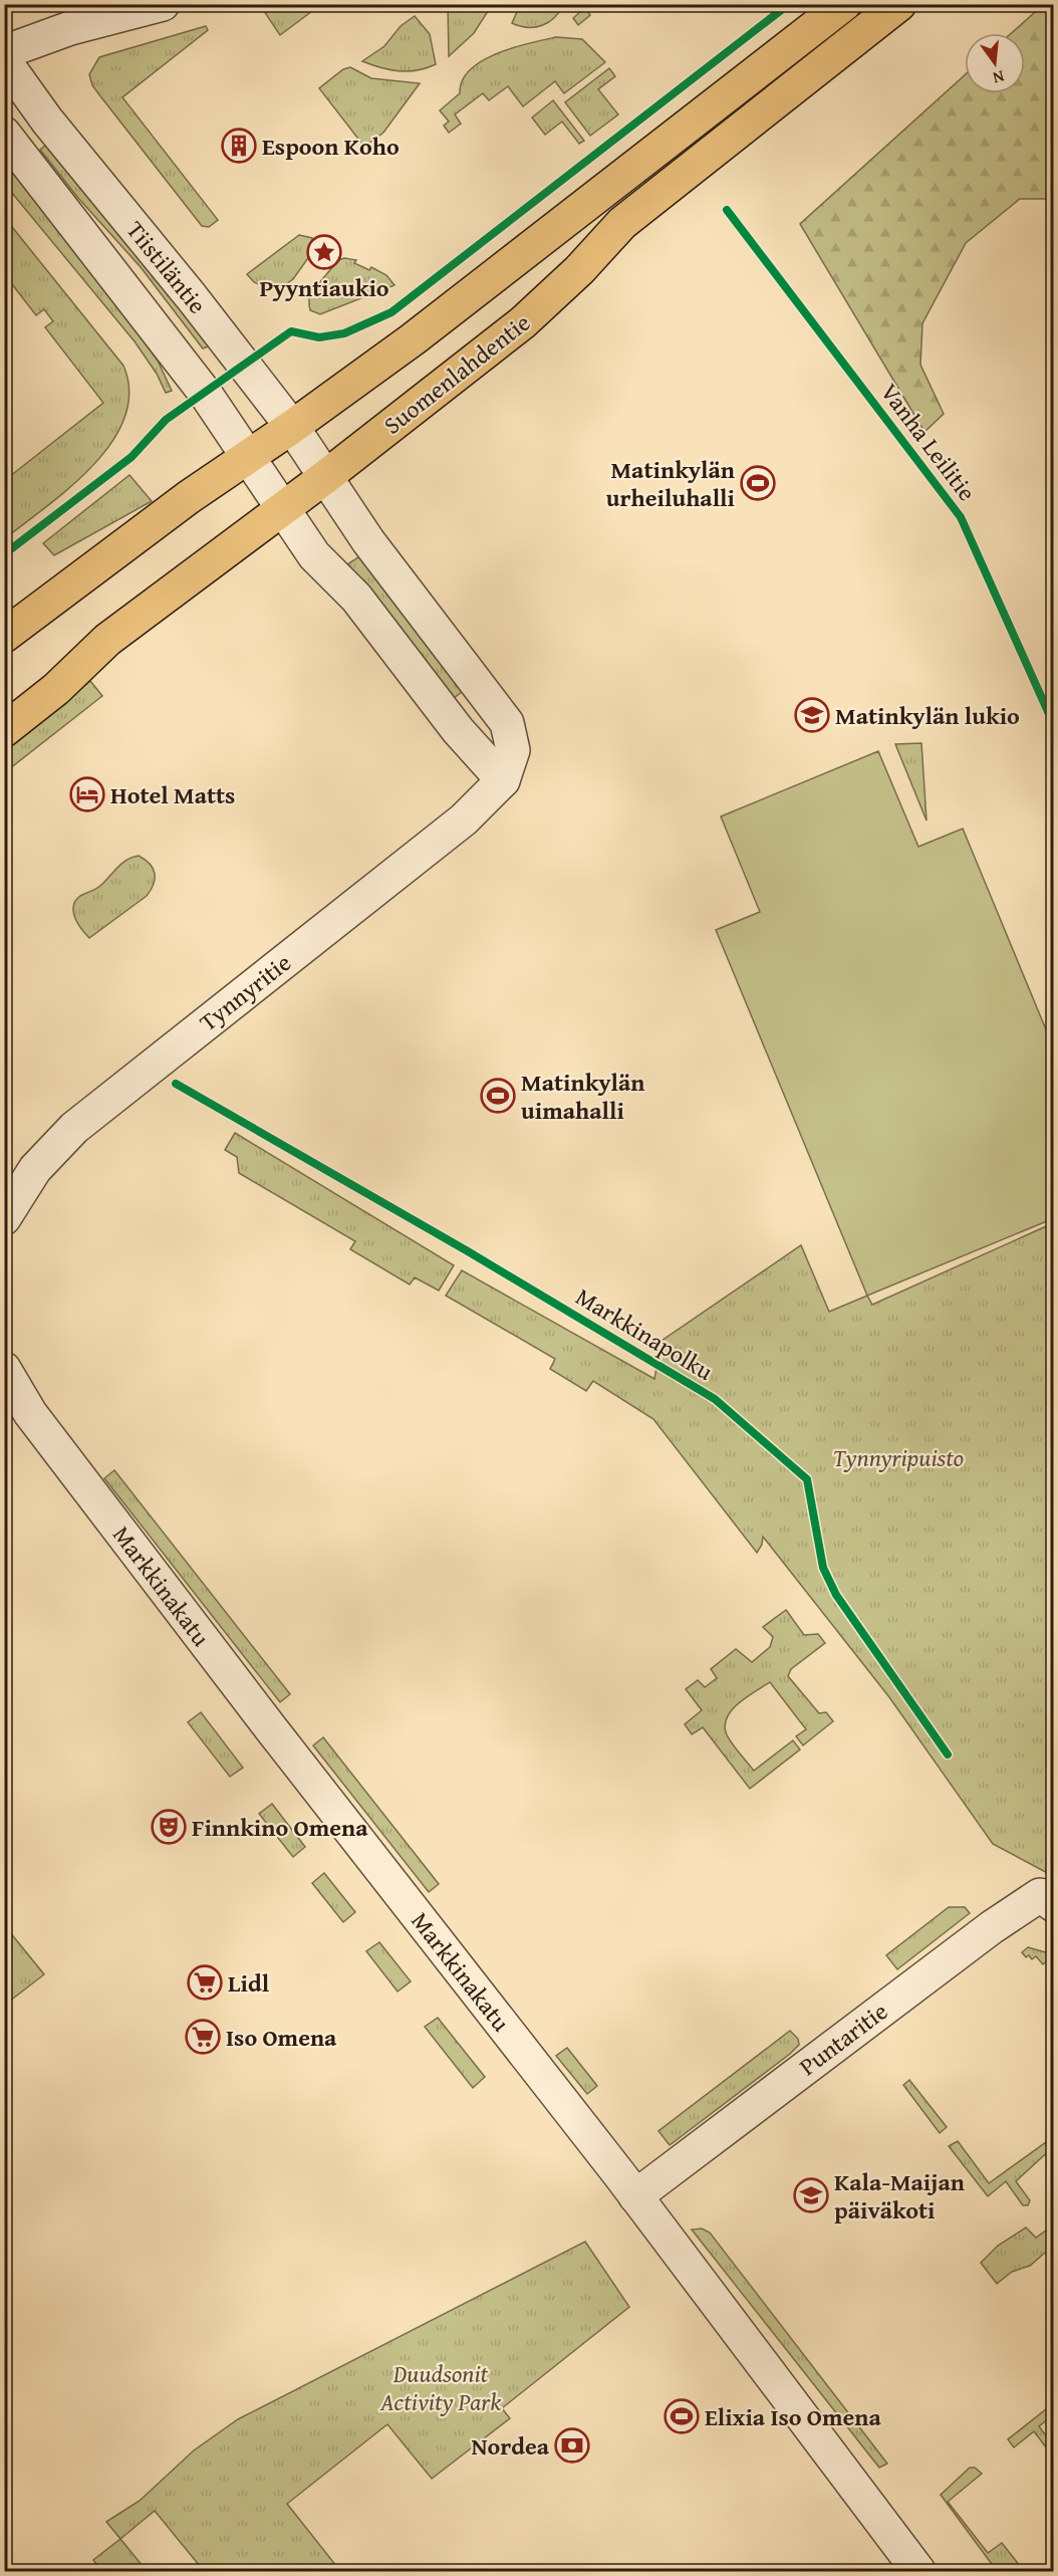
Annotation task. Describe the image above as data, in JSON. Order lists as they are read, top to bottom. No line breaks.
{"streets":{"main road":["Suomenlahdentie"],"street":["Tiistiläntie","Tynnyritie","Markkinakatu","Puntaritie"],"cycle path":["Vanha Leilitie","Markkinapolku"]},"crossings":[["Tiistiläntie","Suomenlahdentie"],["Tiistiläntie","Tynnyritie"],["Suomenlahdentie","Tynnyritie"],["Markkinakatu","Puntaritie"]],"parks":["Tynnyripuisto","Duudsonit Activity Park"],"places":{"building":["Espoon Koho"],"place":["Pyyntiaukio"],"sports":["Matinkylän urheiluhalli","Matinkylän uimahalli","Elixia Iso Omena"],"school or university":["Matinkylän lukio","Kala-Maijan päiväkoti"],"hotel":["Hotel Matts"],"theatre":["Finnkino Omena"],"supermarket":["Lidl","Iso Omena"],"bank":["Nordea"]},"north":"bottom"}
